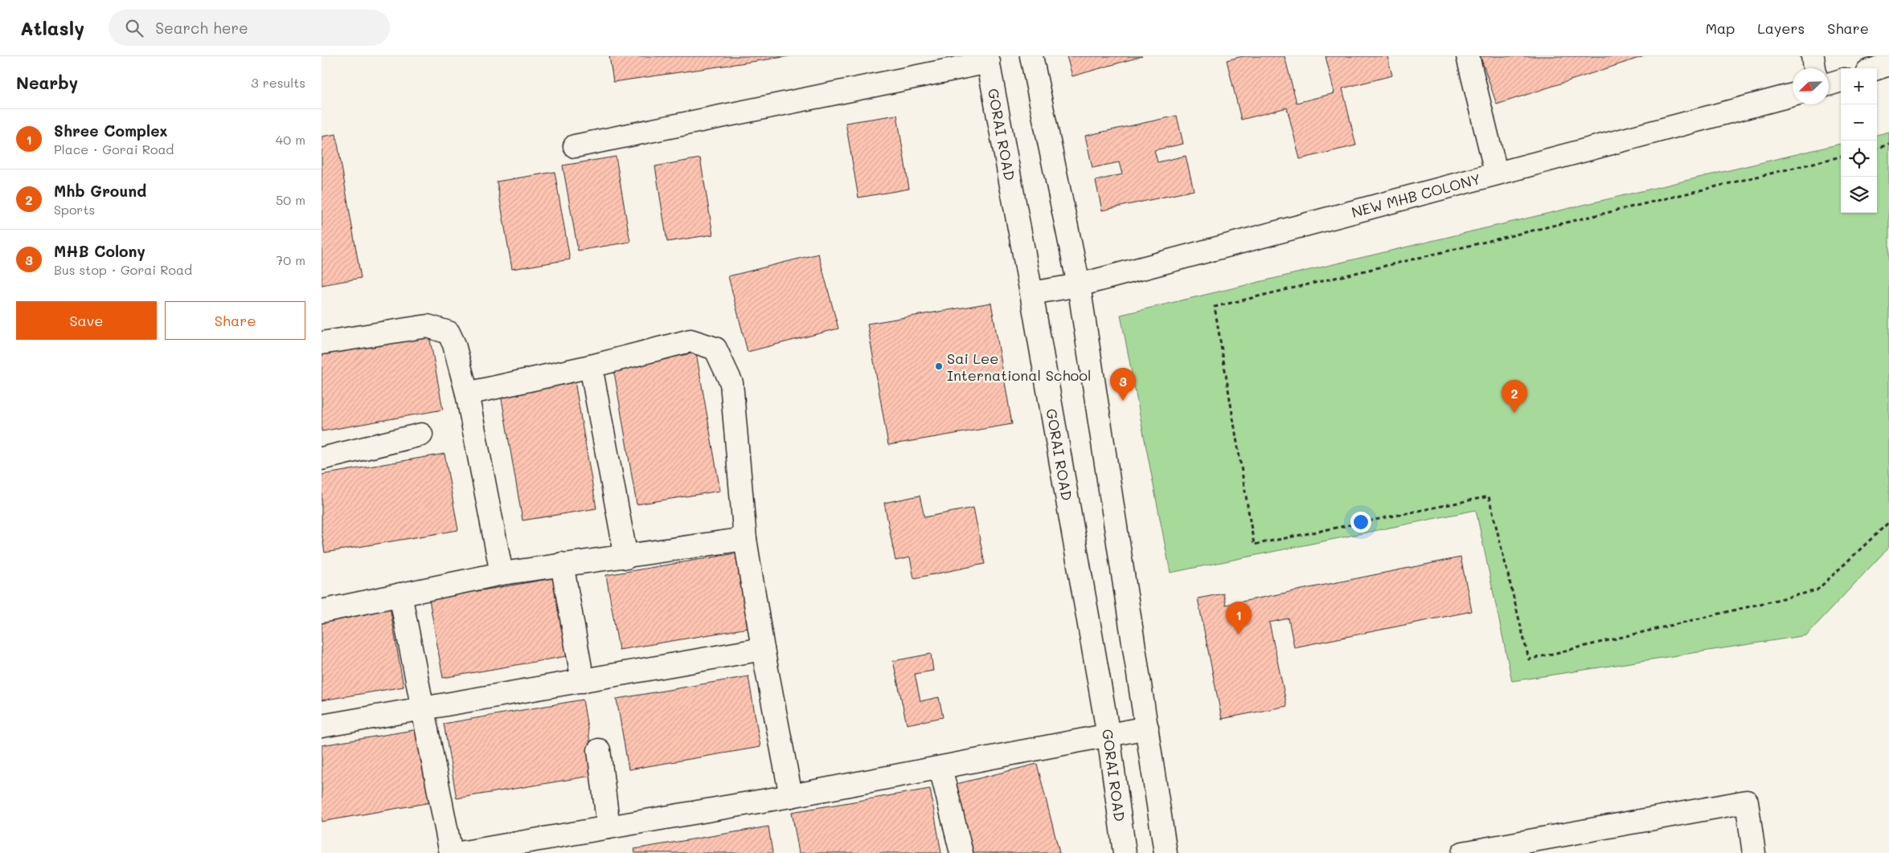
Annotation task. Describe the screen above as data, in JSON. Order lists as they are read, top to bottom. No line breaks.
{"streets":{"street":["GORAI ROAD","NEW MHB COLONY"]},"crossings":[["GORAI ROAD","NEW MHB COLONY"]],"places":["Sai Lee International School"],"north":"bottom left","page":{"header":"Atlasly","search":"Search here","nav":["Map","Layers","Share"],"heading":["Nearby","3 results"],"map_buttons":["+","−"],"list":[{"mark":"1","name":"Shree Complex","note":"Place · Gorai Road","value":"40 m"},{"mark":"2","name":"Mhb Ground","note":"Sports","value":"50 m"},{"mark":"3","name":"MHB Colony","note":"Bus stop · Gorai Road","value":"70 m"}],"buttons":["Save","Share"],"pins":["3","2","1"]}}
